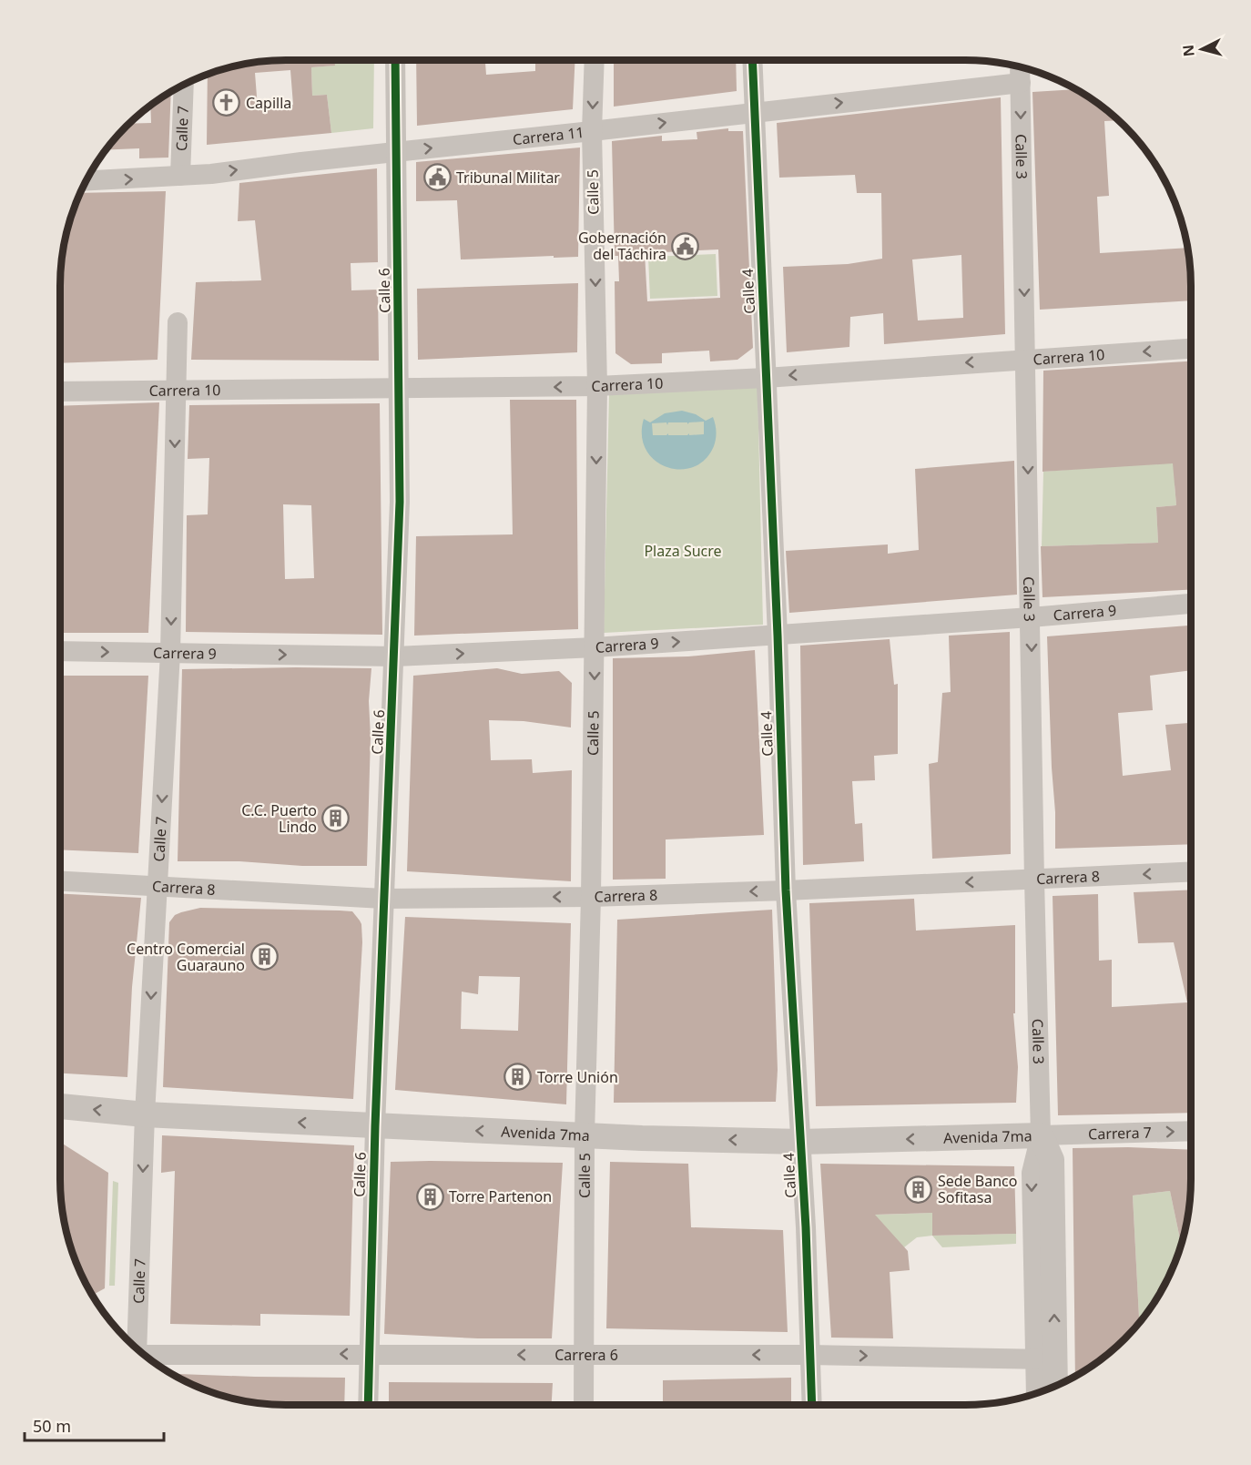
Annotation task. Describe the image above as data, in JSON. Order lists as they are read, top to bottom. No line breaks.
{"streets":{"street":["Calle 7","Carrera 11","Calle 3","Calle 5","Calle 6","Calle 4","Carrera 10","Carrera 9","Carrera 8","Carrera 7","Avenida 7ma","Carrera 6"]},"crossings":[["Calle 7","Carrera 11"],["Calle 7","Carrera 10"],["Calle 7","Carrera 9"],["Calle 7","Carrera 8"],["Calle 7","Avenida 7ma"],["Carrera 11","Calle 3"],["Carrera 11","Calle 5"],["Carrera 11","Calle 6"],["Carrera 11","Calle 4"],["Calle 3","Carrera 10"],["Calle 3","Carrera 9"],["Calle 3","Carrera 8"],["Calle 3","Carrera 7"],["Calle 3","Avenida 7ma"],["Calle 3","Carrera 6"],["Calle 5","Carrera 10"],["Calle 5","Carrera 9"],["Calle 5","Carrera 8"],["Calle 5","Avenida 7ma"],["Calle 5","Carrera 6"],["Calle 6","Carrera 10"],["Calle 6","Carrera 9"],["Calle 6","Carrera 8"],["Calle 6","Avenida 7ma"],["Calle 6","Carrera 6"],["Calle 4","Carrera 10"],["Calle 4","Carrera 9"],["Calle 4","Carrera 8"],["Calle 4","Avenida 7ma"],["Calle 4","Carrera 6"],["Carrera 7","Avenida 7ma"]],"one_way":["Calle 7","Carrera 11","Calle 3","Calle 5","Carrera 10","Carrera 9","Carrera 8","Carrera 7","Avenida 7ma"],"parks":["Plaza Sucre"],"places":{"church":["Capilla"],"public building":["Tribunal Militar","Gobernación del Táchira"],"building":["C.C. Puerto Lindo","Centro Comercial Guarauno","Torre Unión","Sede Banco Sofitasa","Torre Partenon"]},"scale_bar":"50 m","north":"left"}
